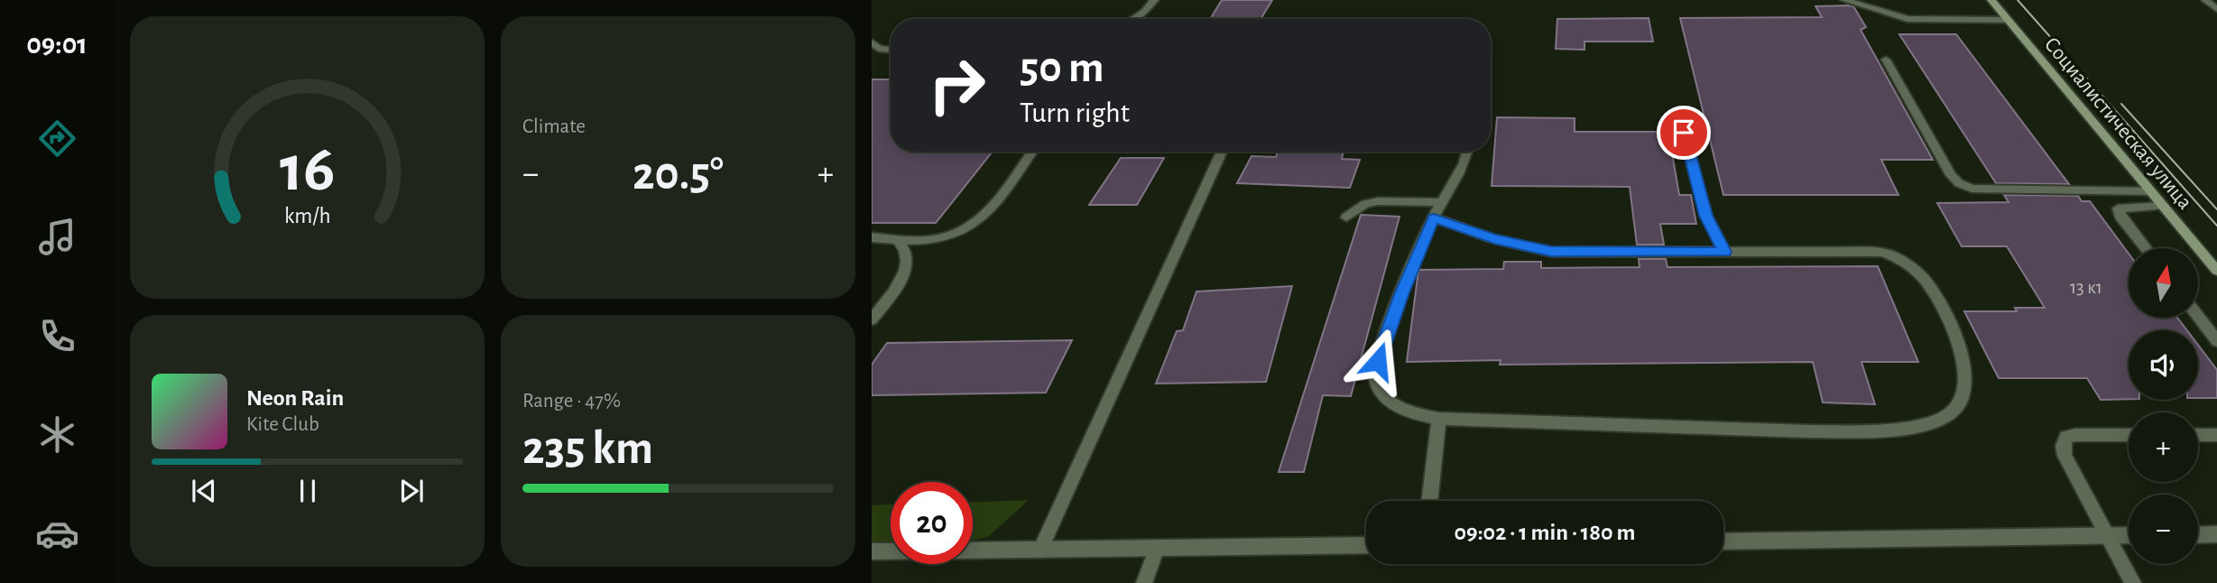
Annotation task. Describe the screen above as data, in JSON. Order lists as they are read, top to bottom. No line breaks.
{"streets":{"main road":["Социалистическая улица"]},"house_numbers":["13 к1"],"north":"top","page":{"tabs":"09:01","tile":["Climate",["Range · 47%","235 km"]],"turn":["50 m","Turn right"],"heat":["−","20.5°","+"],"map_buttons":["+","−"],"song":["Neon Rain","Kite Club"],"limit":"20","trip":"09:02 · 1 min · 180 m","gauge":["16","km/h"]}}
